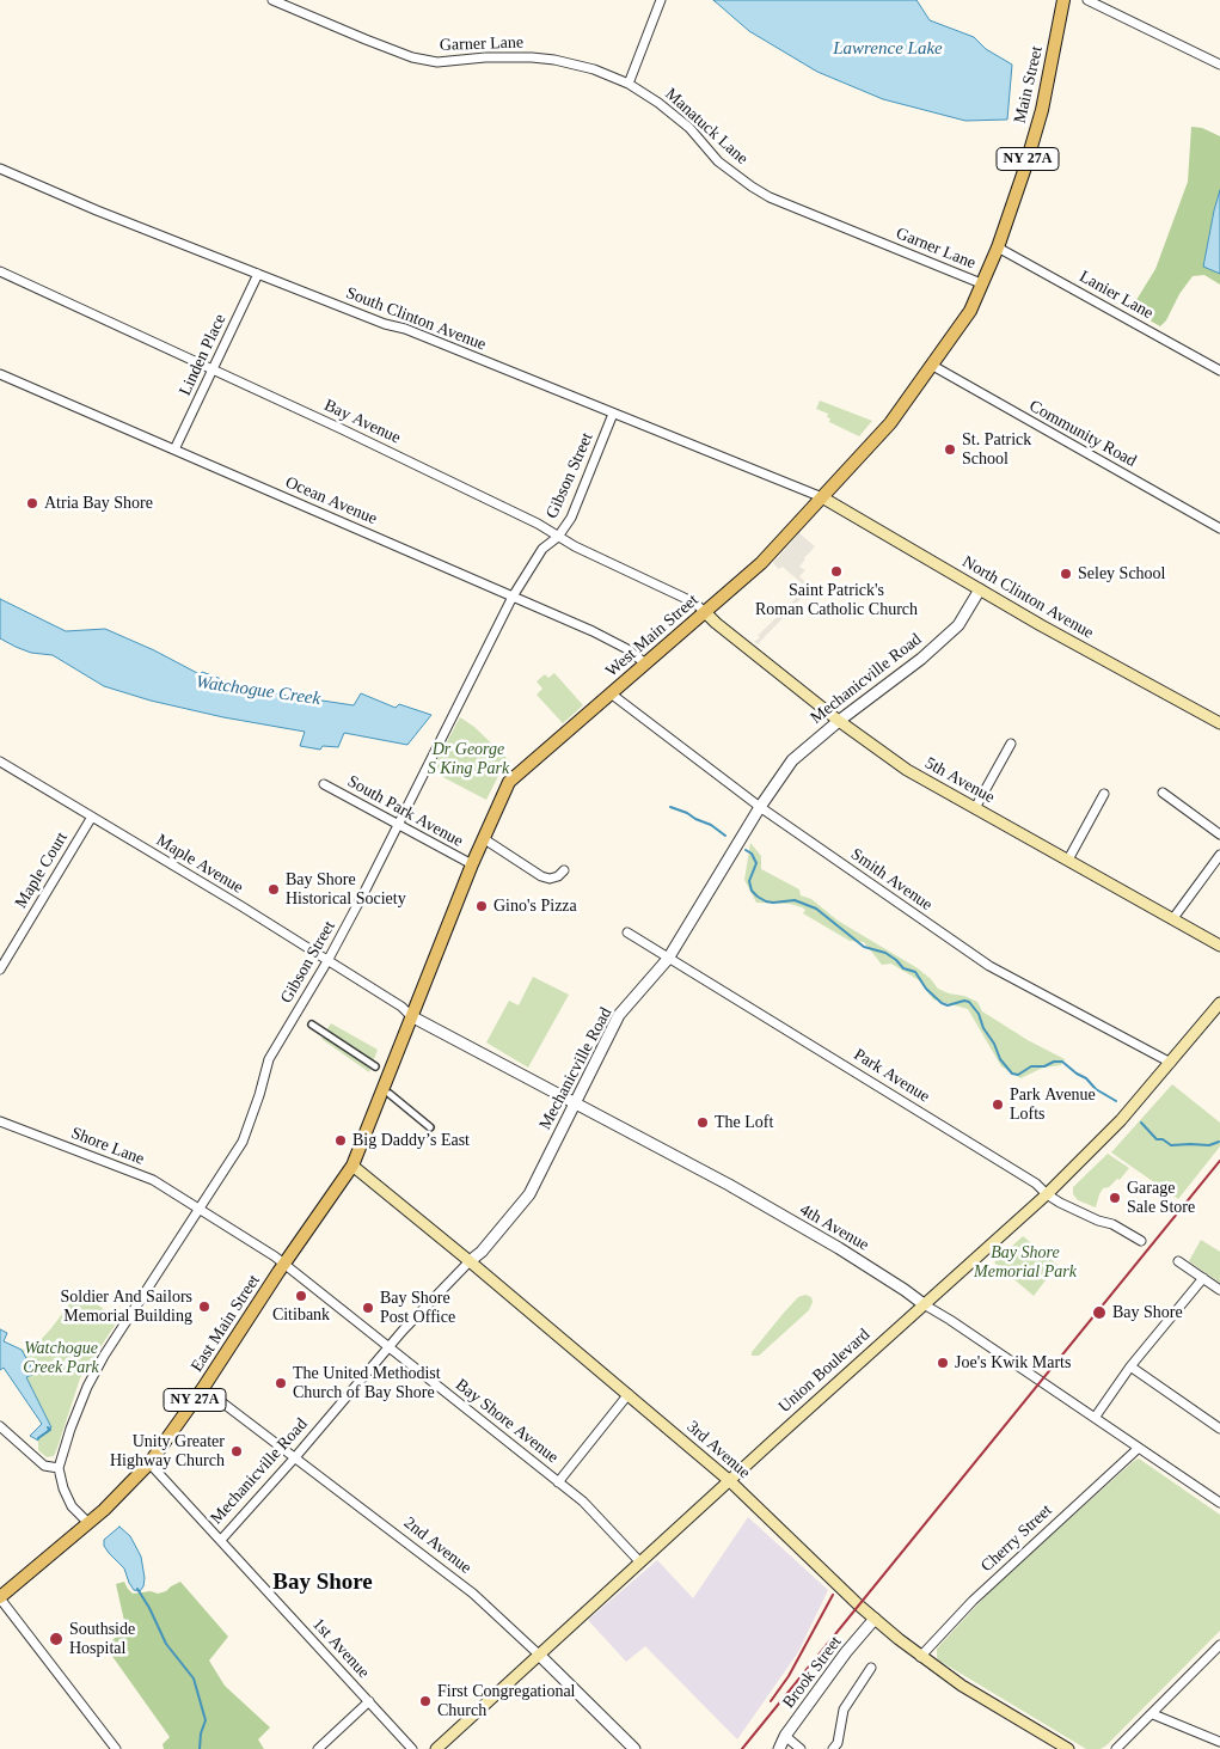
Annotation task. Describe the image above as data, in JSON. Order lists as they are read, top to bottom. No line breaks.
{"streets":{"main road":["Main Street","NY 27A","North Clinton Avenue","West Main Street","5th Avenue","East Main Street","Union Boulevard","3rd Avenue"],"street":["Garner Lane","Manatuck Lane","Lanier Lane","South Clinton Avenue","Linden Place","Bay Avenue","Community Road","Gibson Street","Ocean Avenue","Mechanicville Road","South Park Avenue","Maple Avenue","Maple Court","Smith Avenue","Park Avenue","Shore Lane","4th Avenue","Bay Shore Avenue","Cherry Street","2nd Avenue","1st Avenue","Brook Street"]},"crossings":[["Garner Lane","Main Street"],["Garner Lane","Manatuck Lane"],["Main Street","Lanier Lane"],["Main Street","West Main Street"],["South Clinton Avenue","Linden Place"],["South Clinton Avenue","Gibson Street"],["South Clinton Avenue","North Clinton Avenue"],["South Clinton Avenue","West Main Street"],["Linden Place","Bay Avenue"],["Linden Place","Ocean Avenue"],["Bay Avenue","Gibson Street"],["Bay Avenue","West Main Street"],["Bay Avenue","5th Avenue"],["Community Road","West Main Street"],["Gibson Street","Ocean Avenue"],["Gibson Street","South Park Avenue"],["Gibson Street","Maple Avenue"],["Gibson Street","Shore Lane"],["Gibson Street","Bay Shore Avenue"],["Ocean Avenue","West Main Street"],["North Clinton Avenue","West Main Street"],["North Clinton Avenue","Mechanicville Road"],["West Main Street","5th Avenue"],["West Main Street","South Park Avenue"],["West Main Street","Maple Avenue"],["West Main Street","Smith Avenue"],["West Main Street","4th Avenue"],["West Main Street","East Main Street"],["Mechanicville Road","5th Avenue"],["Mechanicville Road","Smith Avenue"],["Mechanicville Road","Park Avenue"],["Mechanicville Road","4th Avenue"],["Mechanicville Road","Bay Shore Avenue"],["Mechanicville Road","3rd Avenue"],["Mechanicville Road","2nd Avenue"],["Mechanicville Road","1st Avenue"],["Maple Avenue","Maple Court"],["Maple Avenue","4th Avenue"],["Maple Avenue","East Main Street"],["Smith Avenue","Union Boulevard"],["Park Avenue","Union Boulevard"],["Shore Lane","Bay Shore Avenue"],["4th Avenue","East Main Street"],["4th Avenue","Union Boulevard"],["4th Avenue","Cherry Street"],["East Main Street","Bay Shore Avenue"],["East Main Street","3rd Avenue"],["East Main Street","2nd Avenue"],["East Main Street","1st Avenue"],["Union Boulevard","Bay Shore Avenue"],["Union Boulevard","3rd Avenue"],["Union Boulevard","2nd Avenue"],["3rd Avenue","Cherry Street"],["3rd Avenue","Brook Street"]],"districts":["Bay Shore"],"water":["Lawrence Lake","Watchogue Creek"],"parks":["Dr George S King Park","Bay Shore Memorial Park","Watchogue Creek Park"],"places":["St. Patrick School","Atria Bay Shore","Saint Patrick's Roman Catholic Church","Seley School","Bay Shore Historical Society","Gino's Pizza","Park Avenue Lofts","The Loft","Big Daddy’s East","Garage Sale Store","Citibank","Soldier And Sailors Memorial Building","Bay Shore Post Office","Bay Shore","Joe's Kwik Marts","The United Methodist Church of Bay Shore","Unity Greater Highway Church","Southside Hospital","First Congregational Church"]}
